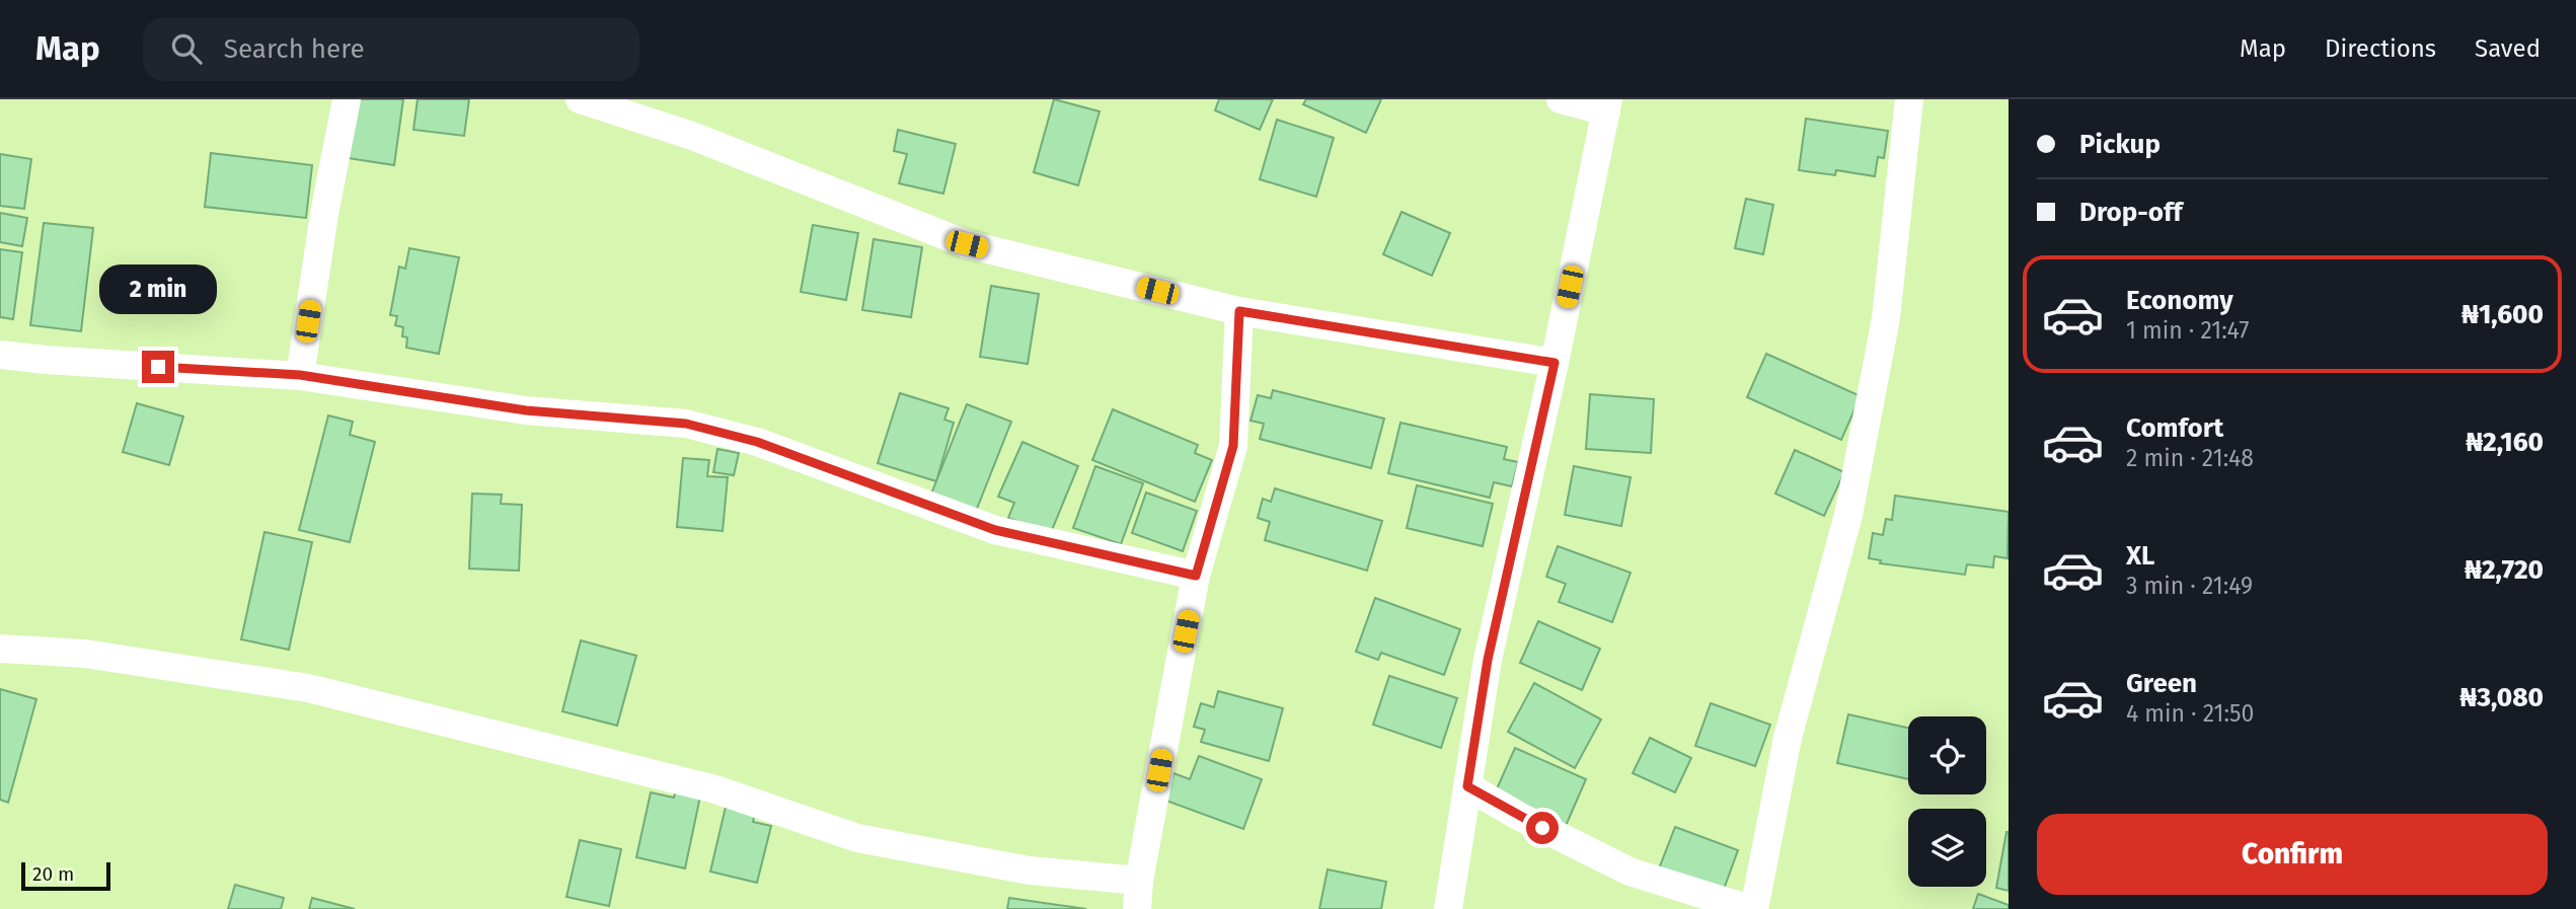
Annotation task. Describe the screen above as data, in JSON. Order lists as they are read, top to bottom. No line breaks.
{"scale_bar":"20 m","page":{"header":"Map","search":"Search here","nav":["Map","Directions","Saved"],"banner":["Pickup","Drop-off"],"list":[{"name":"Economy","note":"1 min · 21:47","value":"₦1,600"},{"name":"Comfort","note":"2 min · 21:48","value":"₦2,160"},{"name":"XL","note":"3 min · 21:49","value":"₦2,720"},{"name":"Green","note":"4 min · 21:50","value":"₦3,080"}],"bubble":"2 min","buttons":"Confirm","scale":"20 m"}}
